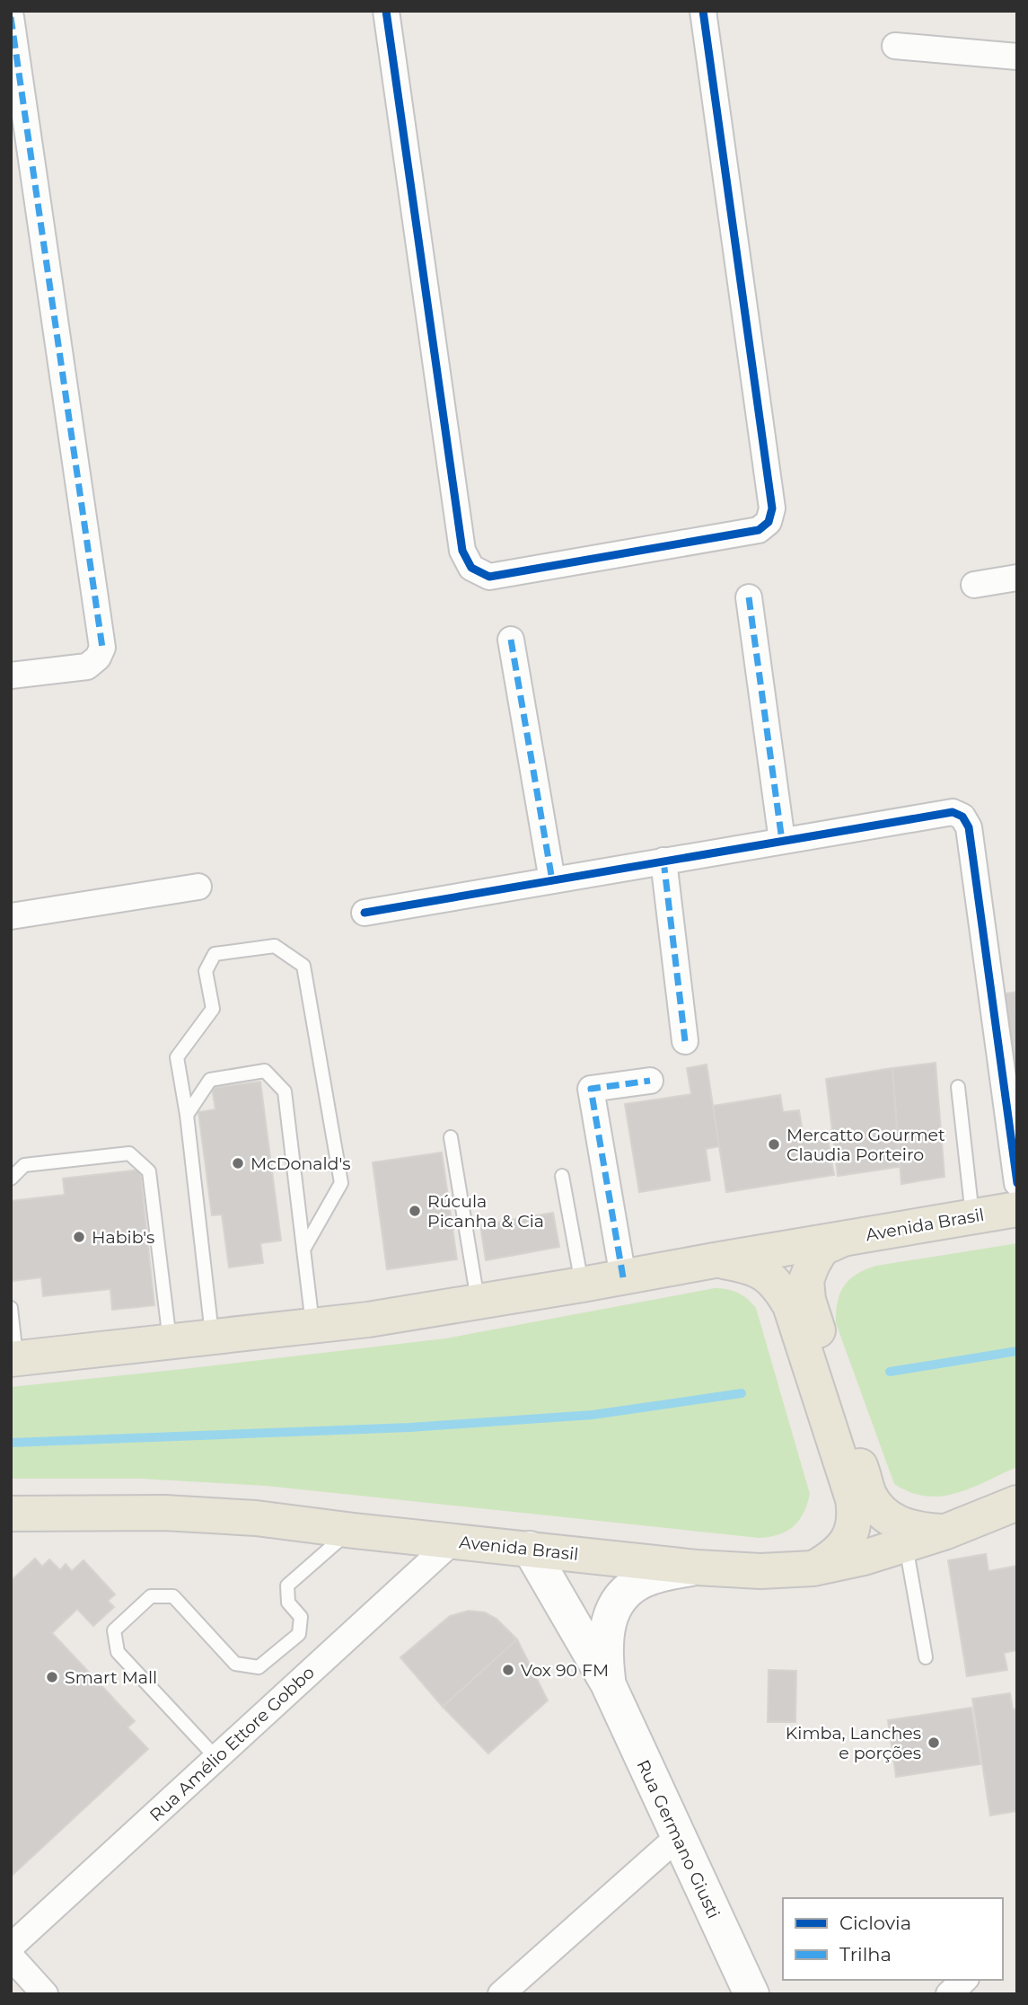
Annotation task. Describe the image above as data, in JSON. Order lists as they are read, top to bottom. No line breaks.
{"streets":{"main road":["Avenida Brasil"],"street":["Rua Amélio Ettore Gobbo","Rua Germano Giusti"]},"crossings":[["Avenida Brasil","Rua Amélio Ettore Gobbo"],["Avenida Brasil","Rua Germano Giusti"]],"places":["Mercatto Gourmet Claudia Porteiro","McDonald's","Rúcula Picanha & Cia","Habib's","Vox 90 FM","Smart Mall","Kimba, Lanches e porções"],"legend":["Ciclovia","Trilha"]}
